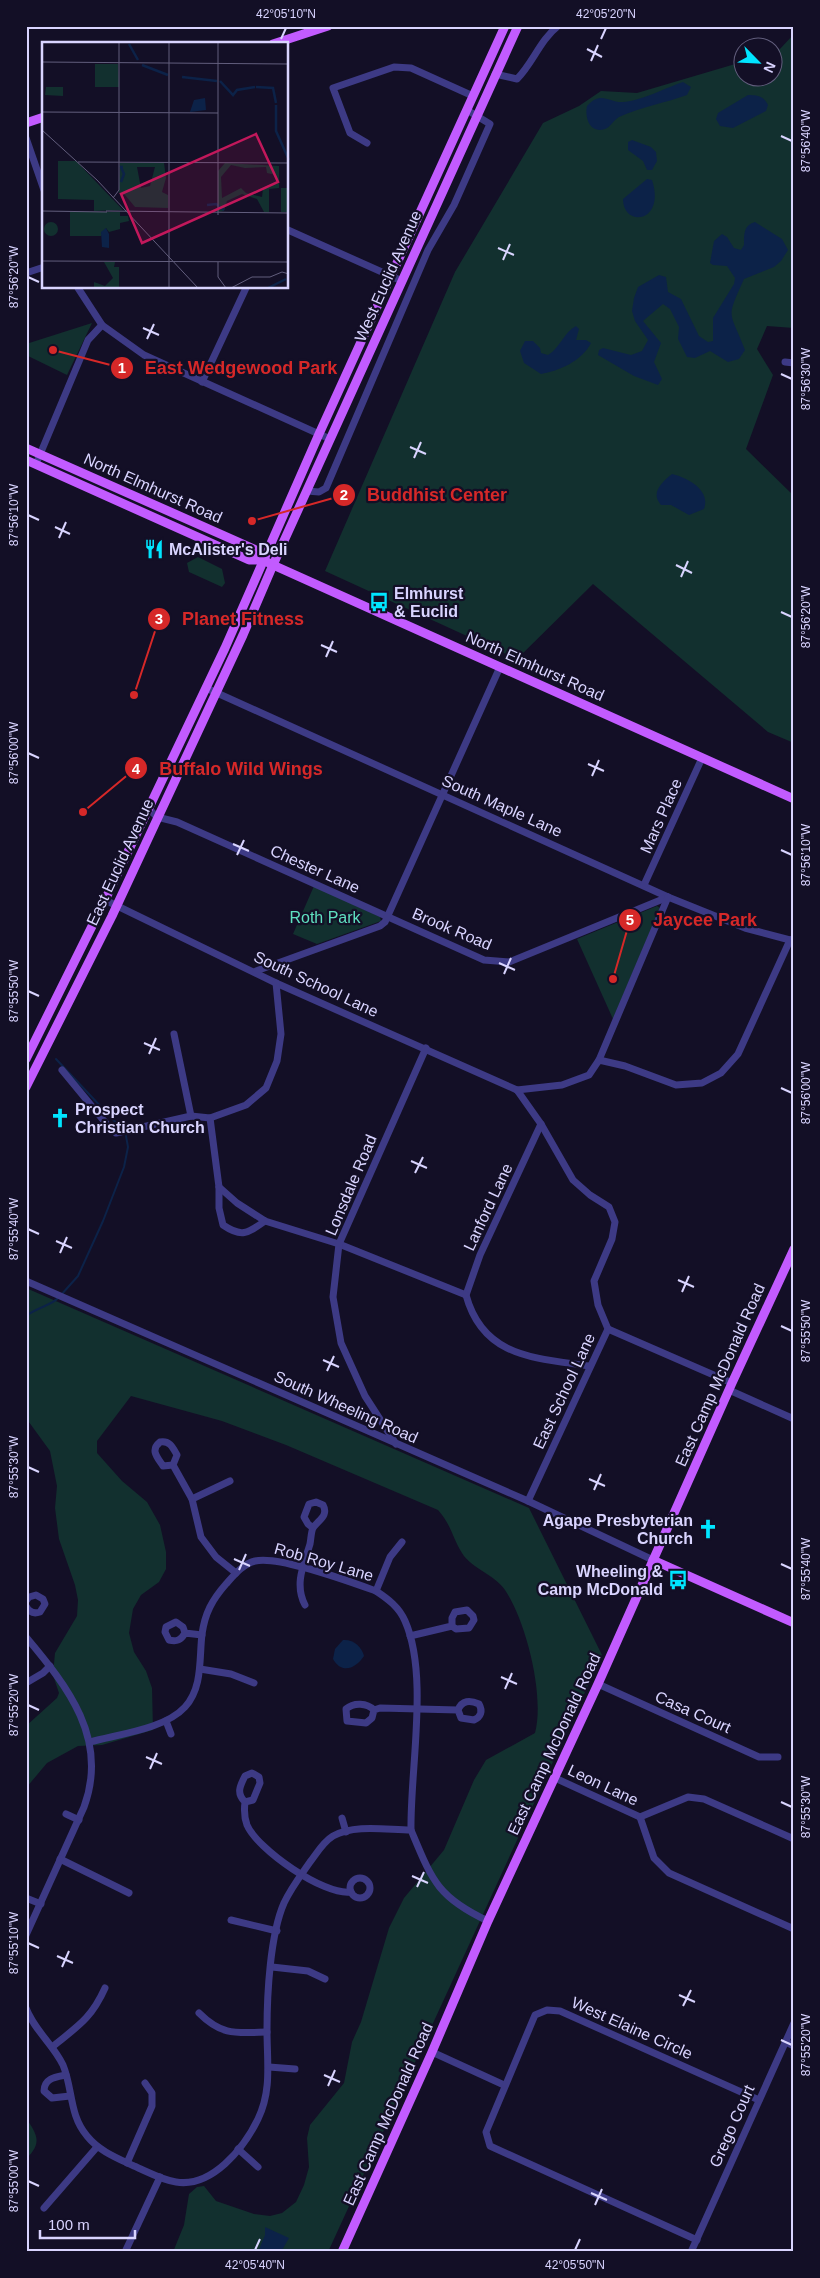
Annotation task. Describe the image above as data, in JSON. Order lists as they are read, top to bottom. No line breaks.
{"streets":{"main road":["West Euclid Avenue","North Elmhurst Road","East Euclid Avenue","East Camp McDonald Road"],"street":["South Maple Lane","Mars Place","Chester Lane","Brook Road","South School Lane","Lonsdale Road","Lanford Lane","East School Lane","South Wheeling Road","Rob Roy Lane","Casa Court","Leon Lane","West Elaine Circle","Grego Court"]},"crossings":[["West Euclid Avenue","North Elmhurst Road"],["West Euclid Avenue","East Euclid Avenue"],["North Elmhurst Road","Mars Place"],["North Elmhurst Road","East Euclid Avenue"],["South Maple Lane","Mars Place"],["South Maple Lane","East Euclid Avenue"],["South Maple Lane","Brook Road"],["East Euclid Avenue","Chester Lane"],["East Euclid Avenue","South School Lane"],["Chester Lane","Brook Road"],["Brook Road","South School Lane"],["South School Lane","Lonsdale Road"],["South School Lane","East School Lane"],["Lonsdale Road","South Wheeling Road"],["Lanford Lane","East School Lane"],["East Camp McDonald Road","South Wheeling Road"],["East Camp McDonald Road","Casa Court"],["East Camp McDonald Road","Leon Lane"],["East School Lane","South Wheeling Road"],["West Elaine Circle","Grego Court"]],"parks":["Roth Park"],"places":{"other":["East Wedgewood Park","Buddhist Center","Planet Fitness","Buffalo Wild Wings","Jaycee Park"],"restaurant":["McAlister's Deli"],"bus stop":["Elmhurst & Euclid","Wheeling & Camp McDonald"],"church":["Prospect Christian Church","Agape Presbyterian Church"]},"scale_bar":"100 m","north":"bottom right","coordinates":["42°05'10\"N","42°05'20\"N","87°56'40\"W","87°56'20\"W","87°56'30\"W","87°56'10\"W","87°56'00\"W","87°55'50\"W","87°55'40\"W","87°55'30\"W","87°55'20\"W","87°55'10\"W","87°55'00\"W","42°05'40\"N","42°05'50\"N"]}
